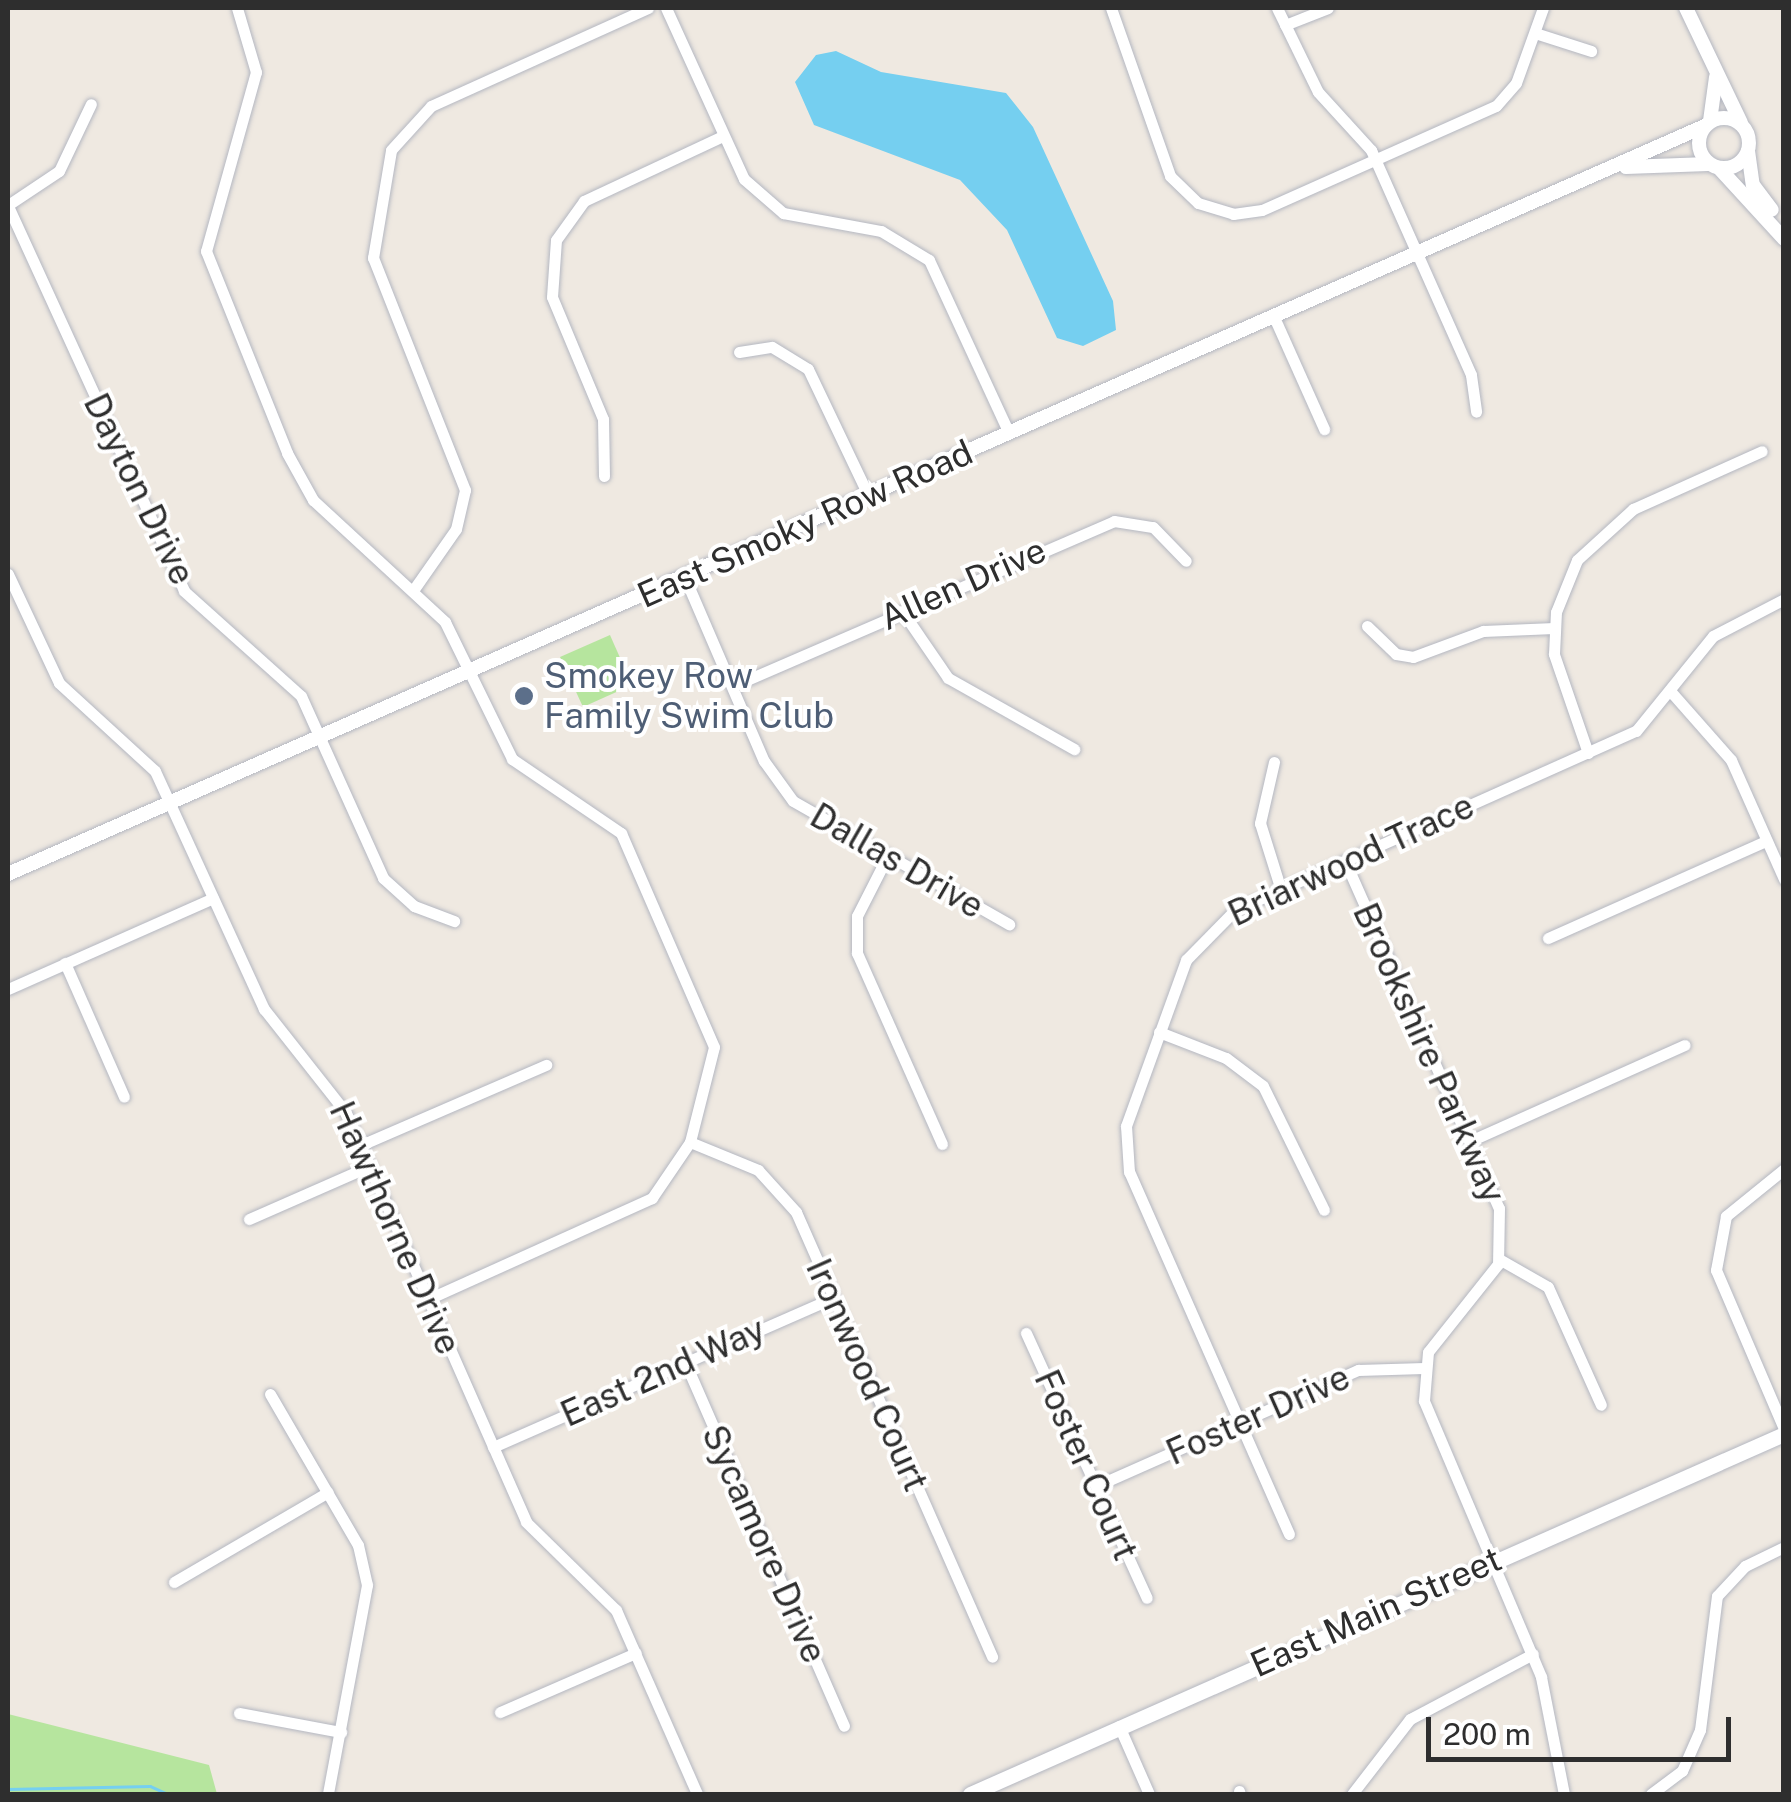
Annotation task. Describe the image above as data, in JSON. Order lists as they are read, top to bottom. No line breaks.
{"streets":{"main road":["East Main Street"],"street":["Dayton Drive","East Smoky Row Road","Allen Drive","Briarwood Trace","Dallas Drive","Brookshire Parkway","Hawthorne Drive","East 2nd Way","Ironwood Court","Foster Drive","Foster Court","Sycamore Drive"]},"crossings":[["Dayton Drive","East Smoky Row Road"],["East Smoky Row Road","Dallas Drive"],["East Smoky Row Road","Hawthorne Drive"],["Allen Drive","Dallas Drive"],["Briarwood Trace","Brookshire Parkway"],["Briarwood Trace","Foster Drive"],["Hawthorne Drive","East 2nd Way"],["East 2nd Way","Ironwood Court"],["East 2nd Way","Sycamore Drive"],["Foster Drive","Foster Court"]],"places":["Smokey Row Family Swim Club"],"scale_bar":"200 m"}
